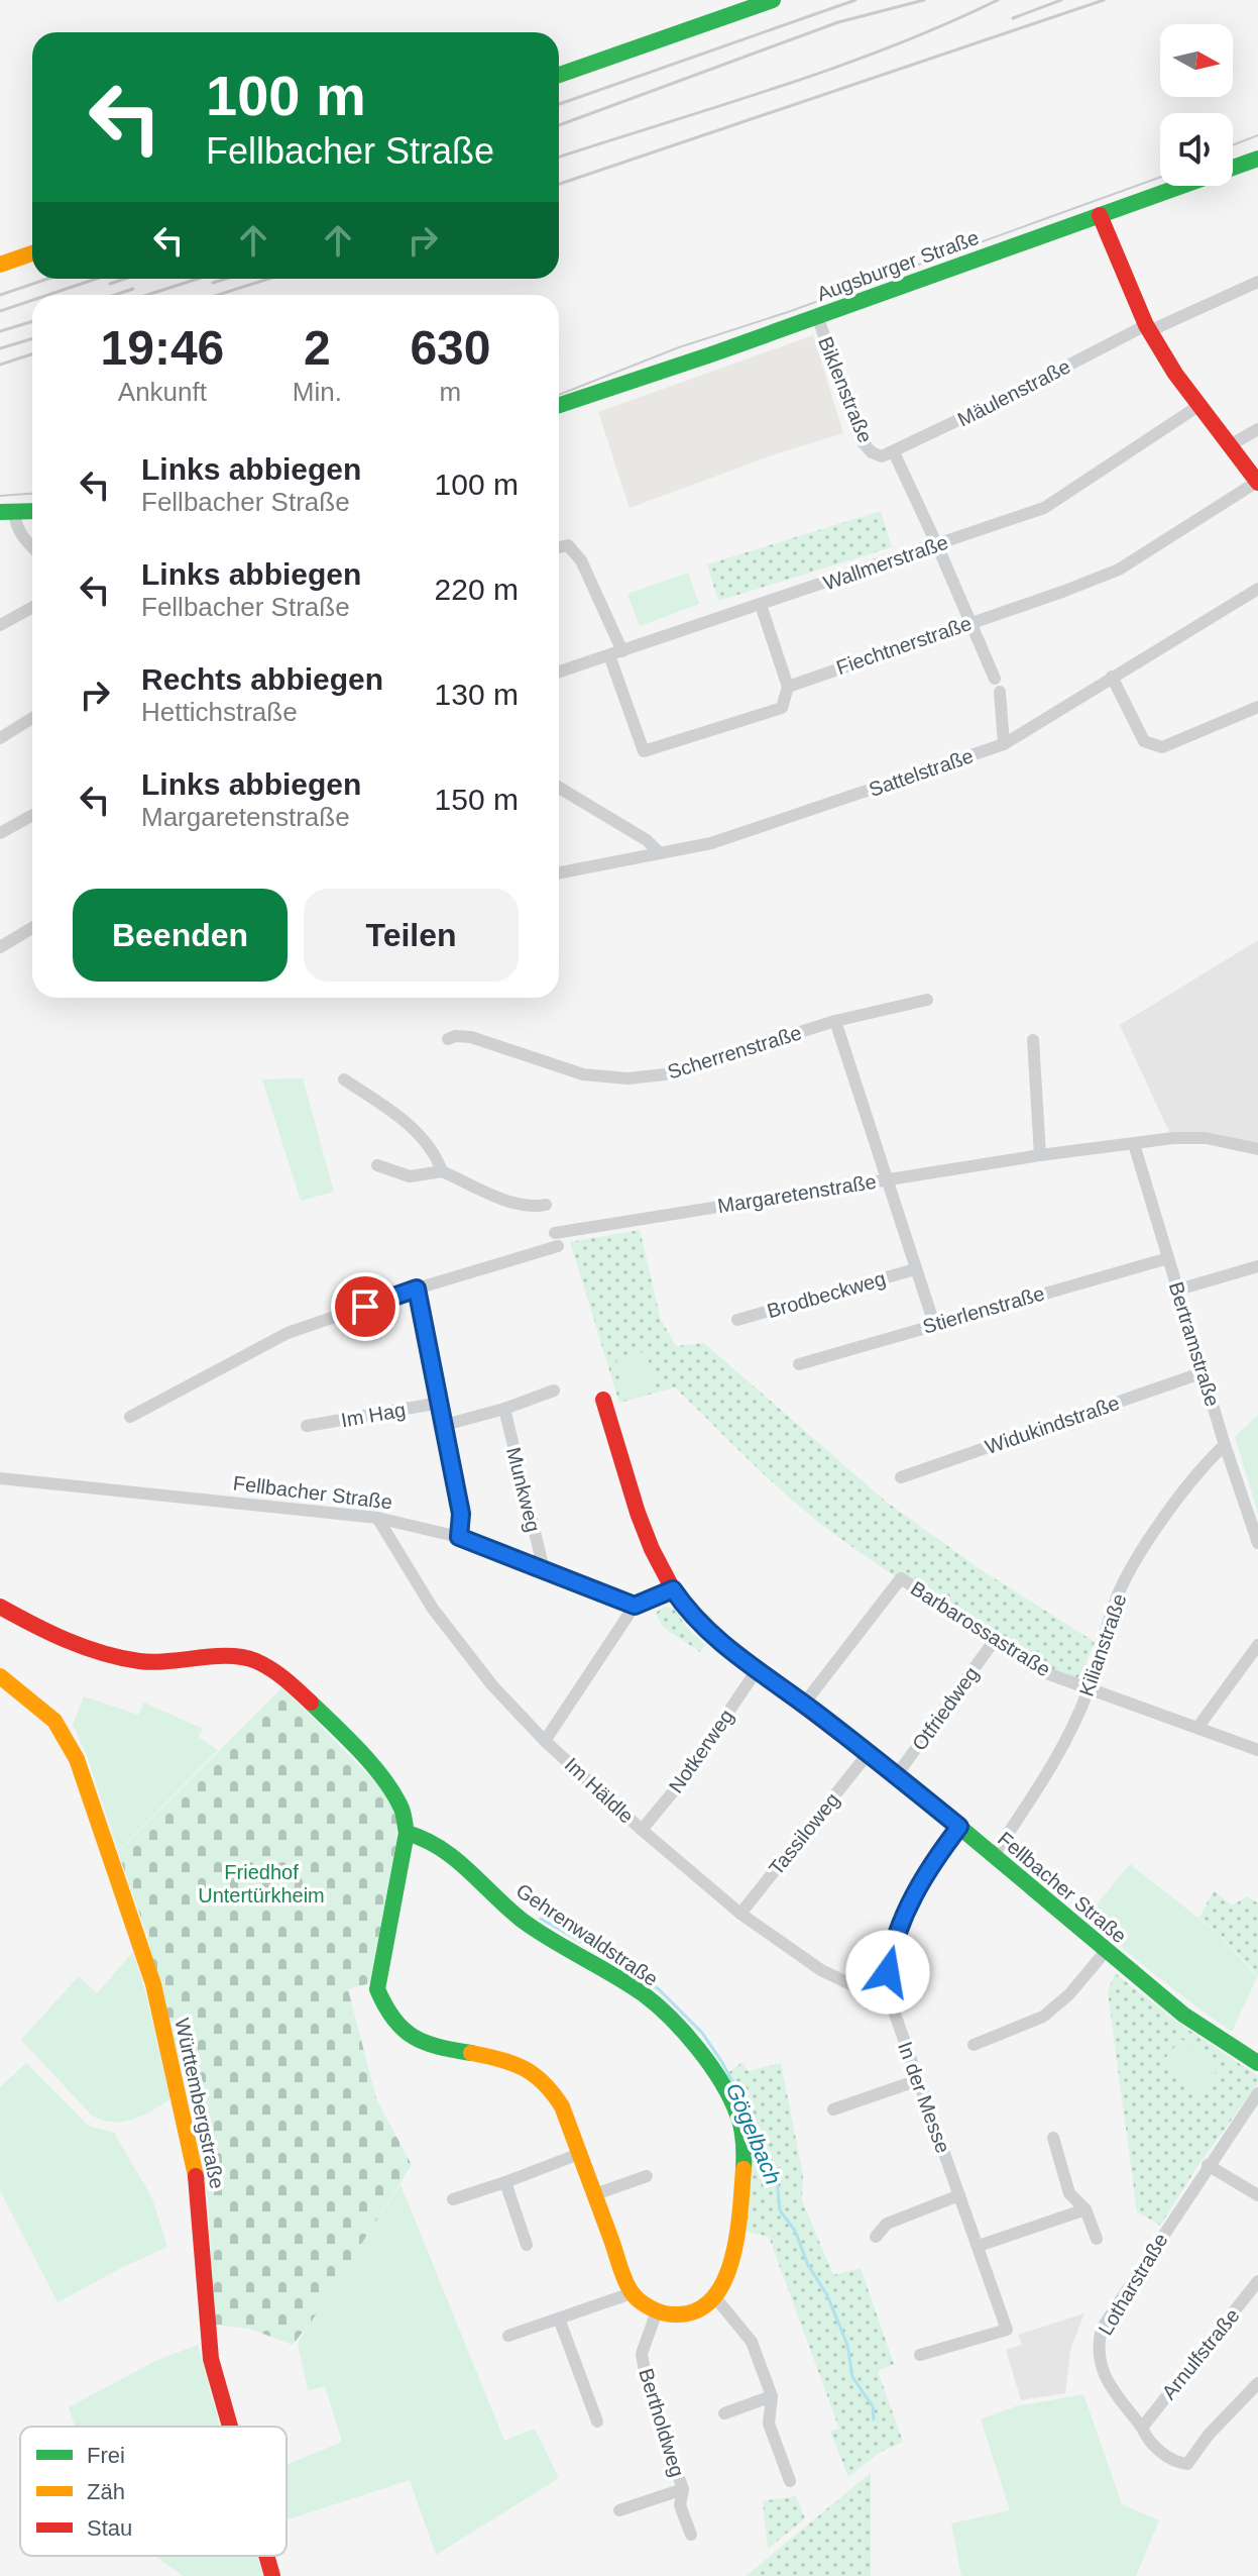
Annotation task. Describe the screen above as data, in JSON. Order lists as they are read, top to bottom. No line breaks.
{"streets":{"street":["Augsburger Straße","Biklenstraße","Mäulenstraße","Wallmerstraße","Fiechtnerstraße","Sattelstraße","Scherrenstraße","Margaretenstraße","Brodbeckweg","Stierlenstraße","Bertramstraße","Im Hag","Widukindstraße","Munkweg","Fellbacher Straße","Barbarossastraße","Kilianstraße","Otfriedweg","Notkerweg","Im Häldle","Tassiloweg","Gehrenwaldstraße","In der Messe","Württembergstraße","Lotharstraße","Arnulfstraße","Bertholdweg"]},"crossings":[["Augsburger Straße","Biklenstraße"],["Biklenstraße","Mäulenstraße"],["Biklenstraße","Wallmerstraße"],["Biklenstraße","Fiechtnerstraße"],["Wallmerstraße","Fiechtnerstraße"],["Margaretenstraße","Bertramstraße"],["Stierlenstraße","Bertramstraße"],["Bertramstraße","Widukindstraße"],["Bertramstraße","Kilianstraße"],["Munkweg","Fellbacher Straße"],["Fellbacher Straße","Barbarossastraße"],["Fellbacher Straße","Kilianstraße"],["Fellbacher Straße","Otfriedweg"],["Fellbacher Straße","Notkerweg"],["Fellbacher Straße","Im Häldle"],["Fellbacher Straße","Tassiloweg"],["Barbarossastraße","Kilianstraße"],["Barbarossastraße","Otfriedweg"],["Notkerweg","Im Häldle"],["Im Häldle","Tassiloweg"],["Im Häldle","In der Messe"],["Lotharstraße","Arnulfstraße"]],"water":["Gögelbach"],"parks":["Friedhof Untertürkheim"],"legend":["Frei","Zäh","Stau"],"north":"right","page":{"turn":["100 m","Fellbacher Straße"],"eta":["19:46","Ankunft","2","Min.","630","m"],"list":[{"name":"Links abbiegen","note":"Fellbacher Straße","value":"100 m"},{"name":"Links abbiegen","note":"Fellbacher Straße","value":"220 m"},{"name":"Rechts abbiegen","note":"Hettichstraße","value":"130 m"},{"name":"Links abbiegen","note":"Margaretenstraße","value":"150 m"}],"buttons":["Beenden","Teilen"]}}
